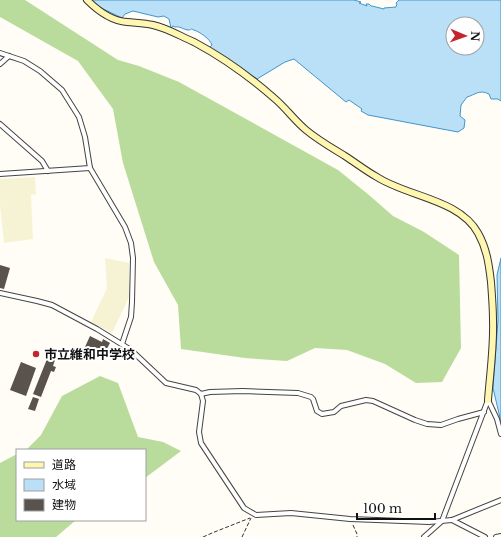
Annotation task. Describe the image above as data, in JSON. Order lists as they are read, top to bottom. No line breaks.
{"places":["市立維和中学校"],"legend":["道路","水域","建物"],"scale_bar":"100 m","north":"right"}
